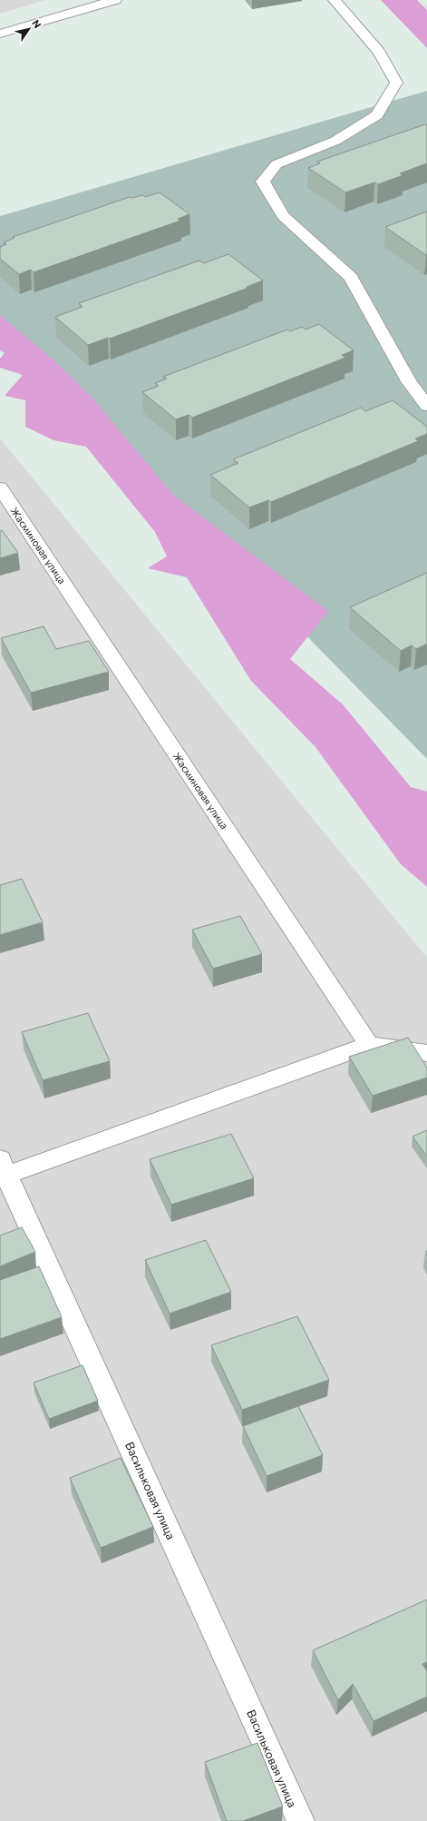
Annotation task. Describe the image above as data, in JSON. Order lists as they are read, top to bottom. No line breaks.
{"streets":{"street":["Жасминовая улица","Васильковая улица"]},"north":"top right"}
